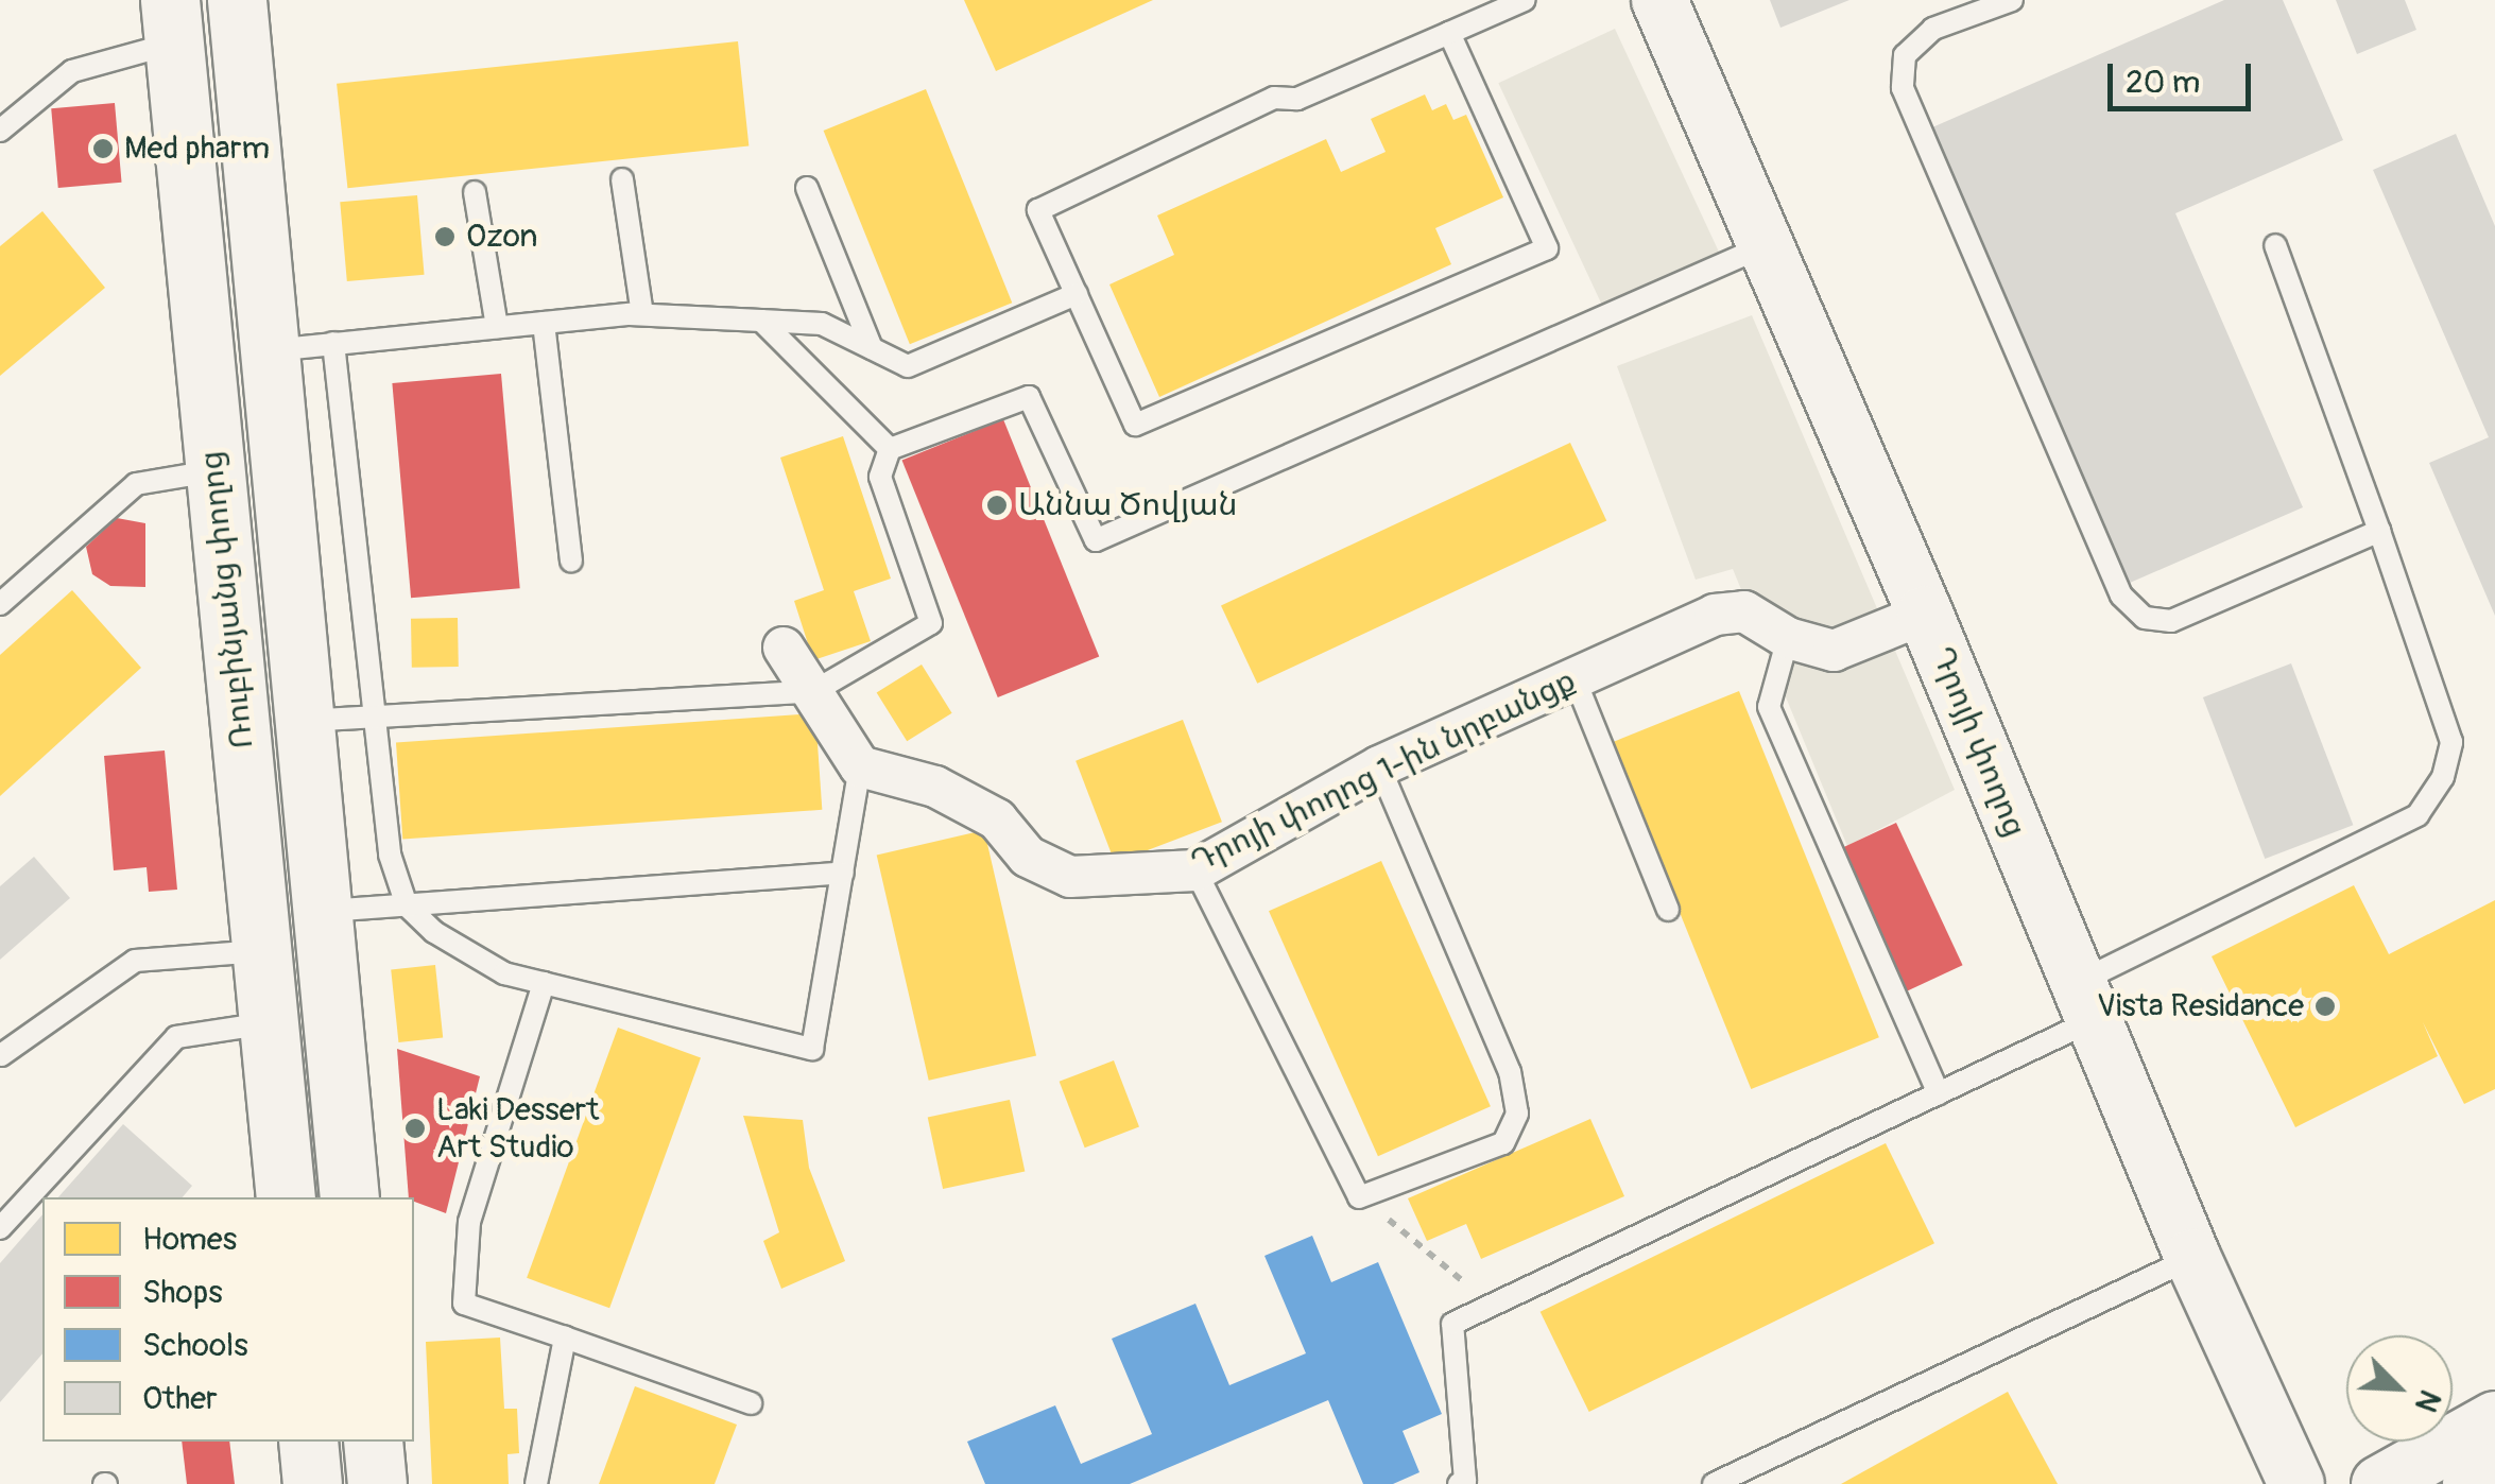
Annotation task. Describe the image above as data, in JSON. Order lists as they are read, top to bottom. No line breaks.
{"streets":{"main road":["Ռուբինյանց փողոց"],"street":["Դրոյի փողոց","Դրոյի փողոց 1-ին նրբանցք"]},"crossings":[["Դրոյի փողոց","Դրոյի փողոց 1-ին նրբանցք"]],"places":["Med pharm","Ozon","Աննա Ծովյան","Vista Residance","Laki Dessert Art Studio"],"legend":["Homes","Shops","Schools","Other"],"scale_bar":"20 m","north":"bottom right"}
